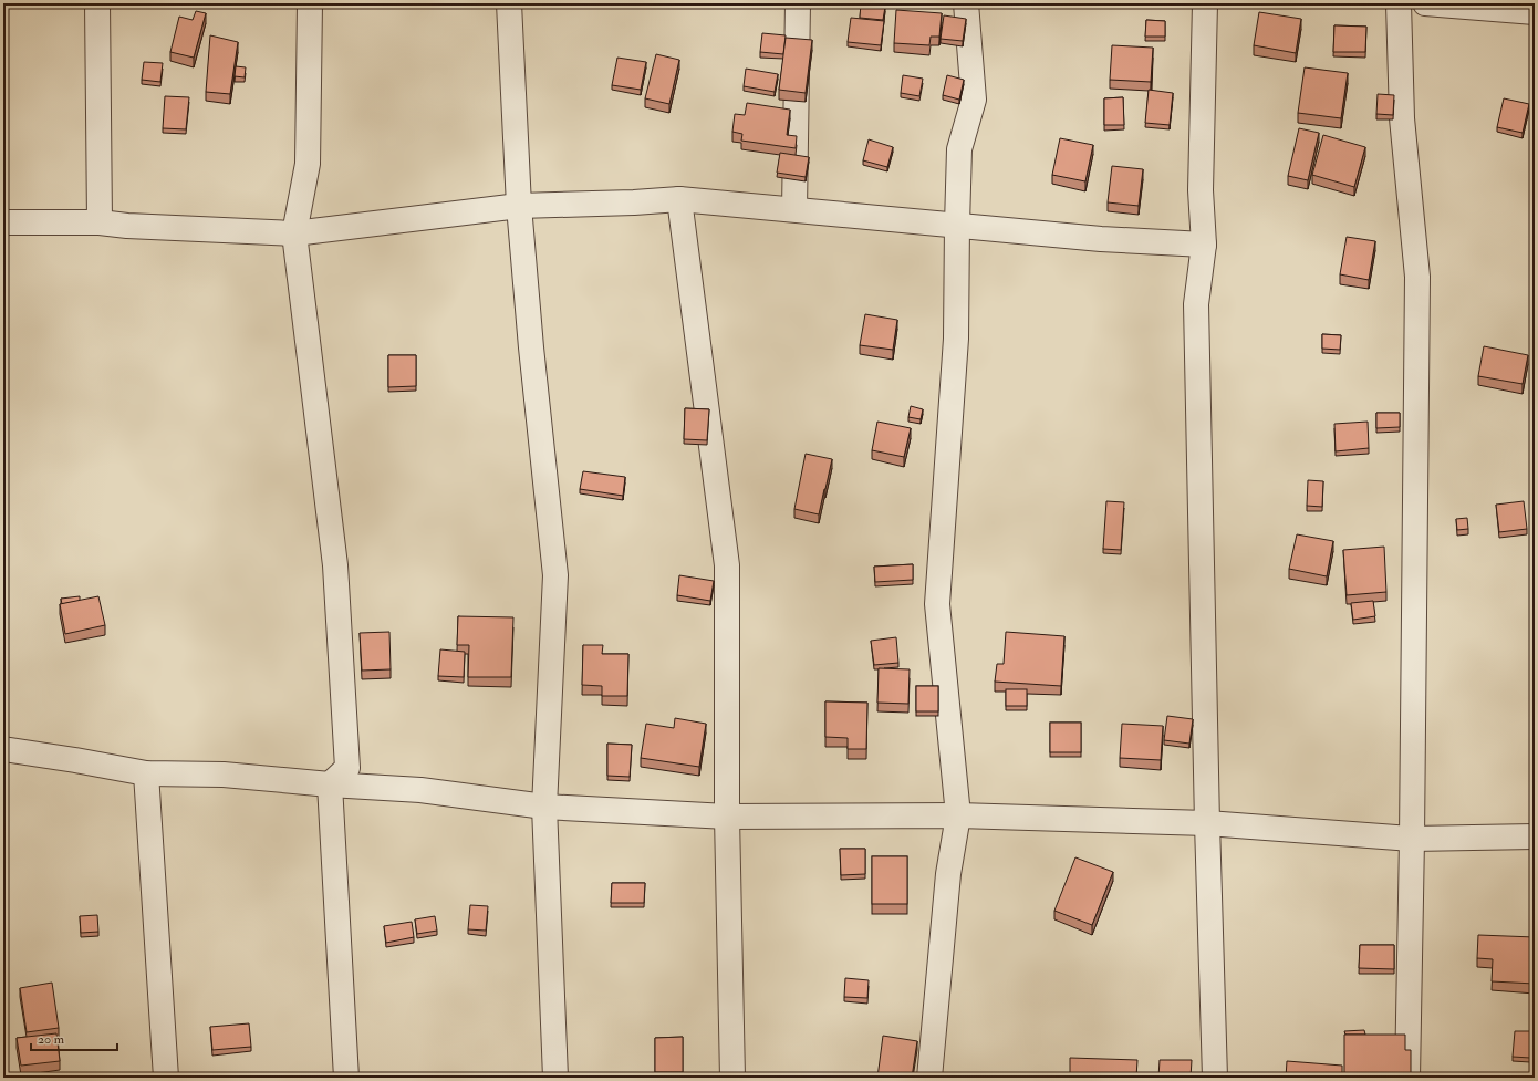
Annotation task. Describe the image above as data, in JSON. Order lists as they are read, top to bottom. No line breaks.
{"scale_bar":"20 m"}
